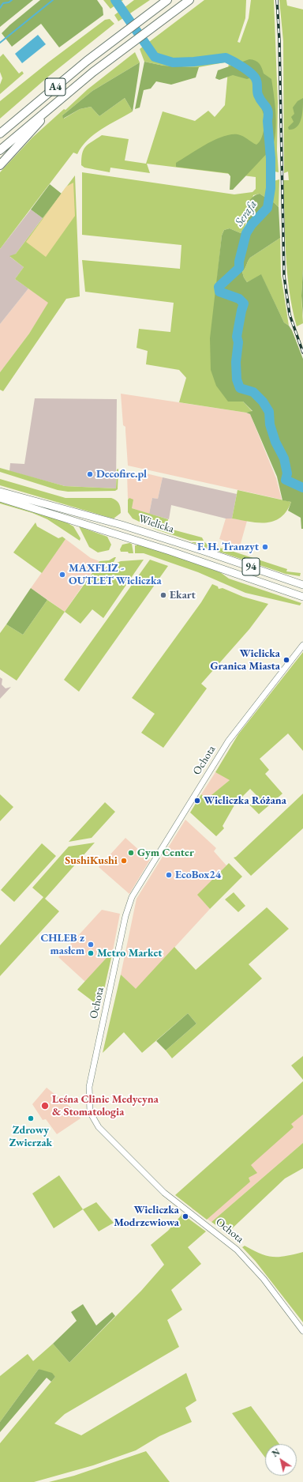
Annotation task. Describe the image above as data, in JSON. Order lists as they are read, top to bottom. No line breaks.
{"streets":{"highway":["A4"],"main road":["Wielicka","94"],"street":["Ochota"]},"water":["Serafa"],"places":["Decofire.pl","F. H. Tranzyt","MAXFLIZ - OUTLET Wieliczka","Ekart","Wielicka Granica Miasta","Wieliczka Różana","Gym Center","SushiKushi","EcoBox24","CHLEB z masłem","Metro Market","Leśna Clinic Medycyna & Stomatologia","Zdrowy Zwierzak","Wieliczka Modrzewiowa"],"north":"top left"}
